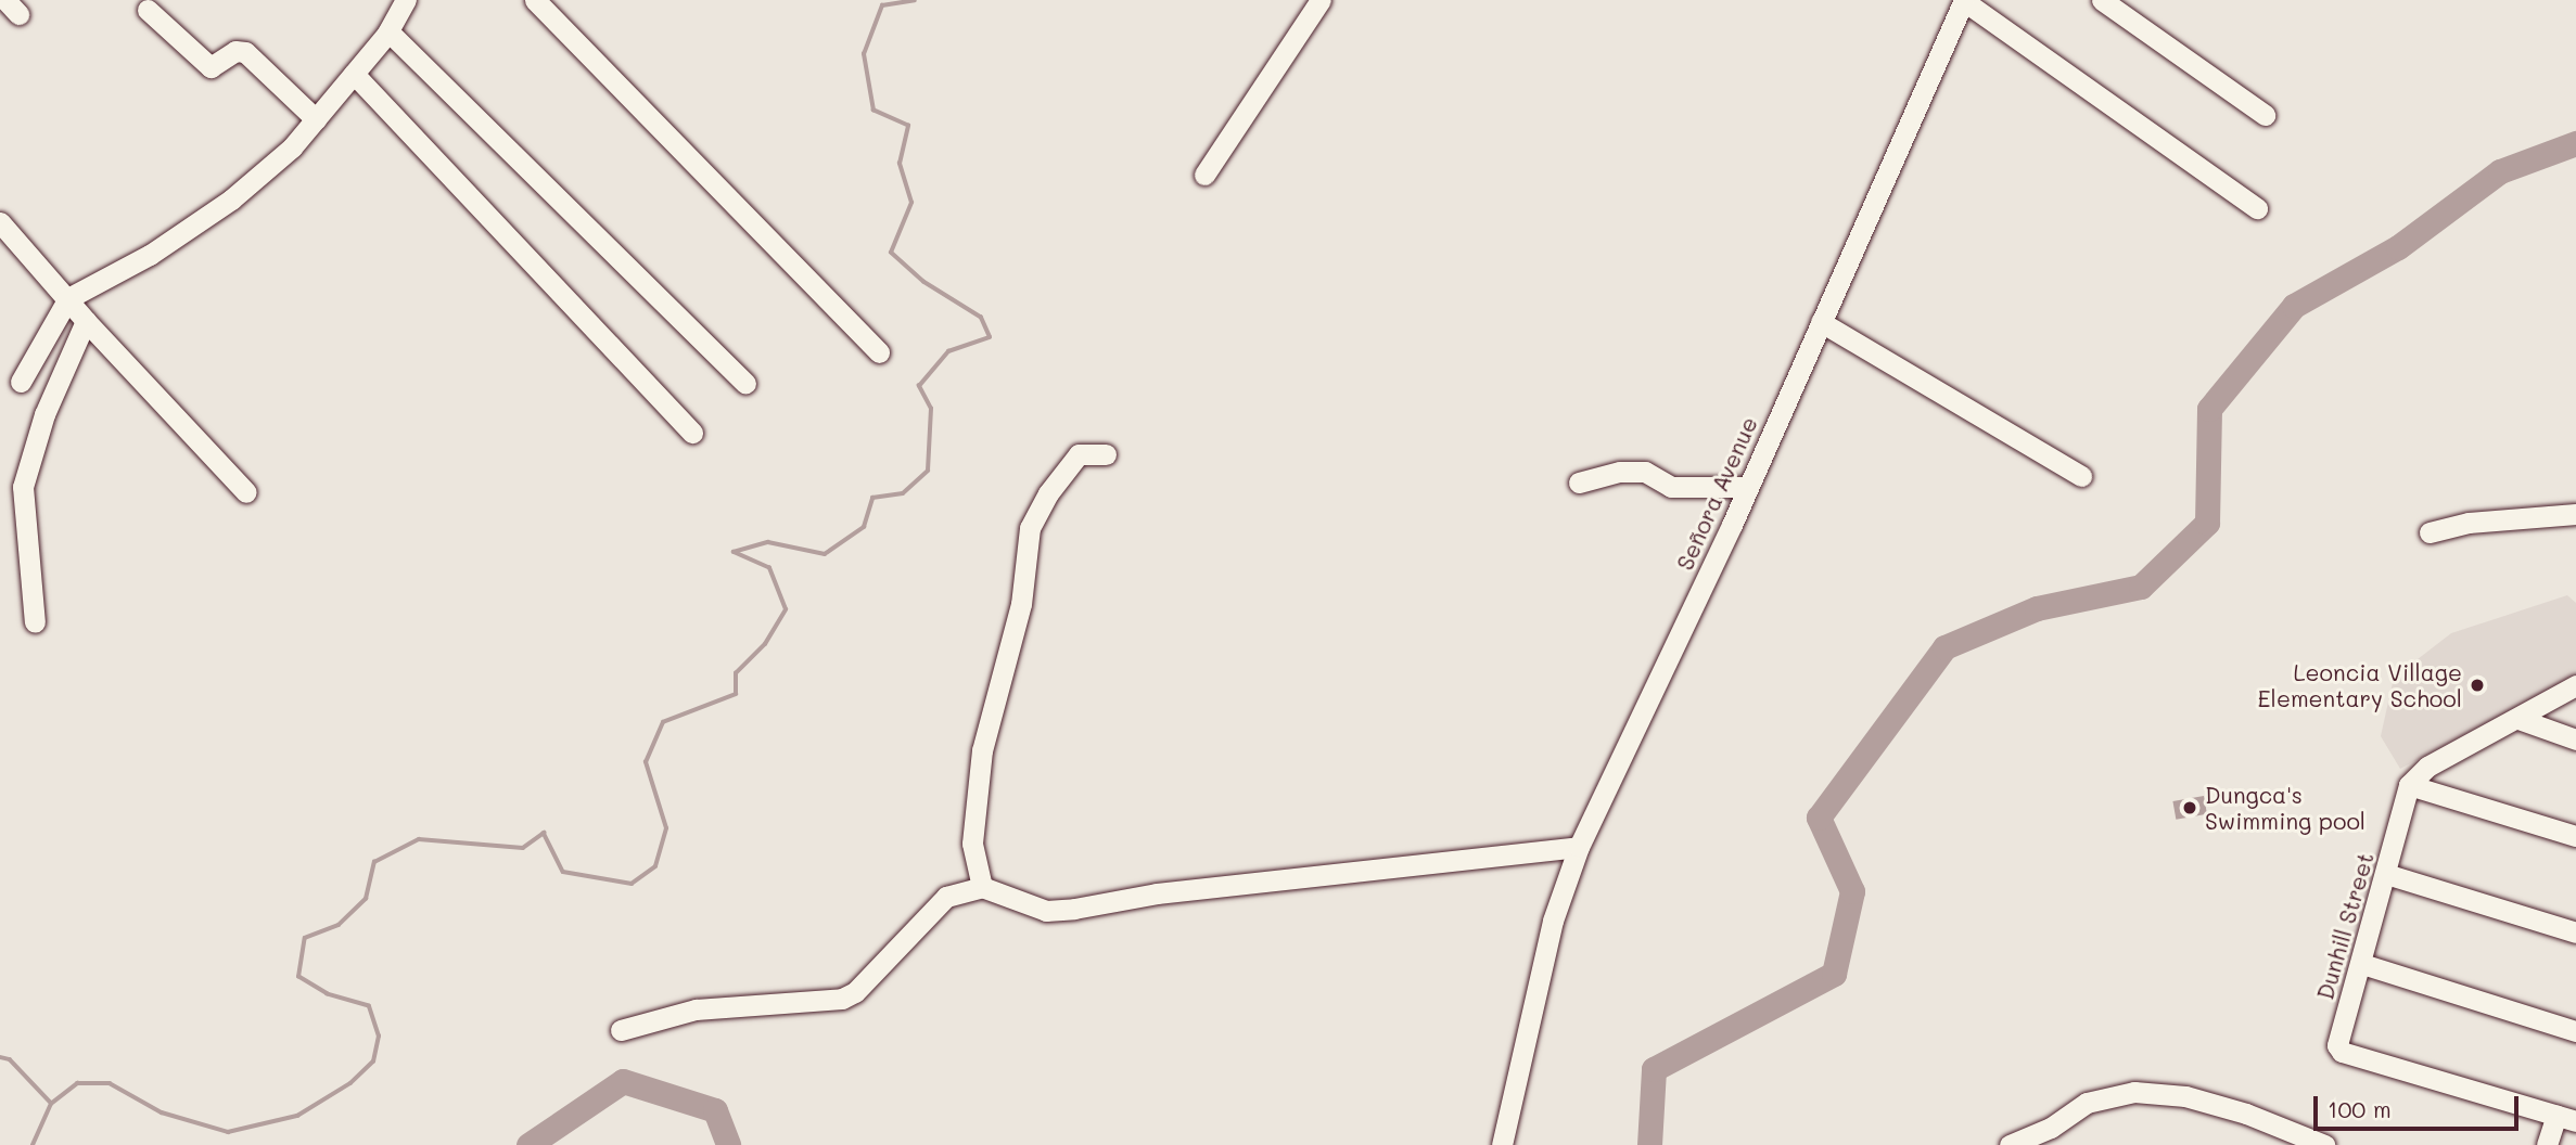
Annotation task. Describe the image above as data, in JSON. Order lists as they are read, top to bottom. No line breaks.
{"streets":{"street":["Señora Avenue","Dunhill Street"]},"places":["Leoncia Village Elementary School","Dungca's Swimming pool"],"scale_bar":"100 m"}
